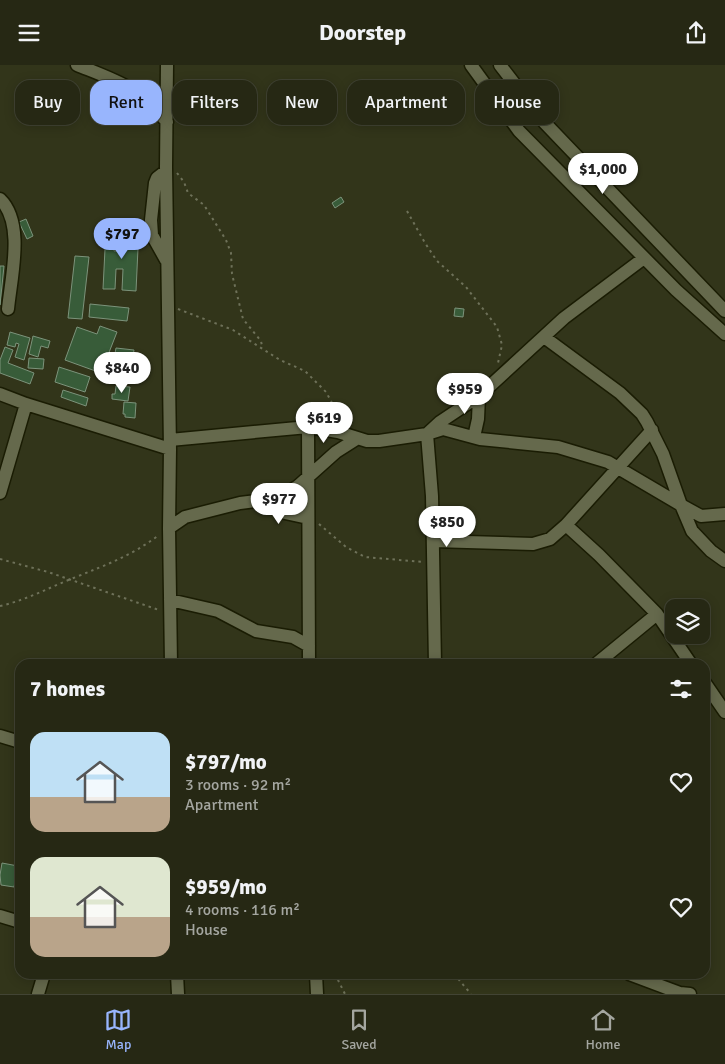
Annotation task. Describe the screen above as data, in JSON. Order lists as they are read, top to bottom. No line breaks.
{"page":{"header":"Doorstep","chip":["Buy","Rent","Filters","New","Apartment","House"],"price":["$1,000","$797","$840","$959","$619","$977","$850"],"heading":"7 homes","list":[{"name":"$797/mo","note":"3 rooms · 92 m² · Apartment"},{"name":"$959/mo","note":"4 rooms · 116 m² · House"}],"tabs":["Map","Saved","Home"]}}
